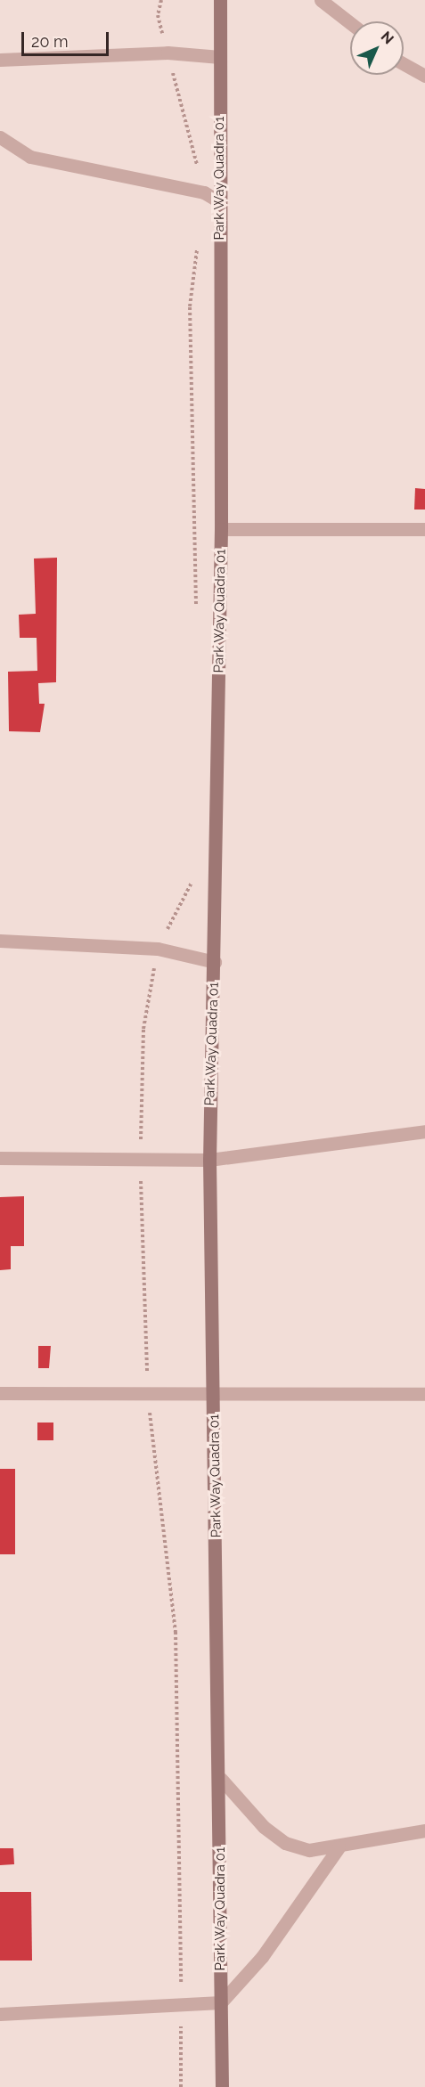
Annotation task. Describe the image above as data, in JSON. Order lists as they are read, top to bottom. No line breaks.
{"streets":{"street":["Park Way Quadra 01"]},"scale_bar":"20 m","north":"top right"}
